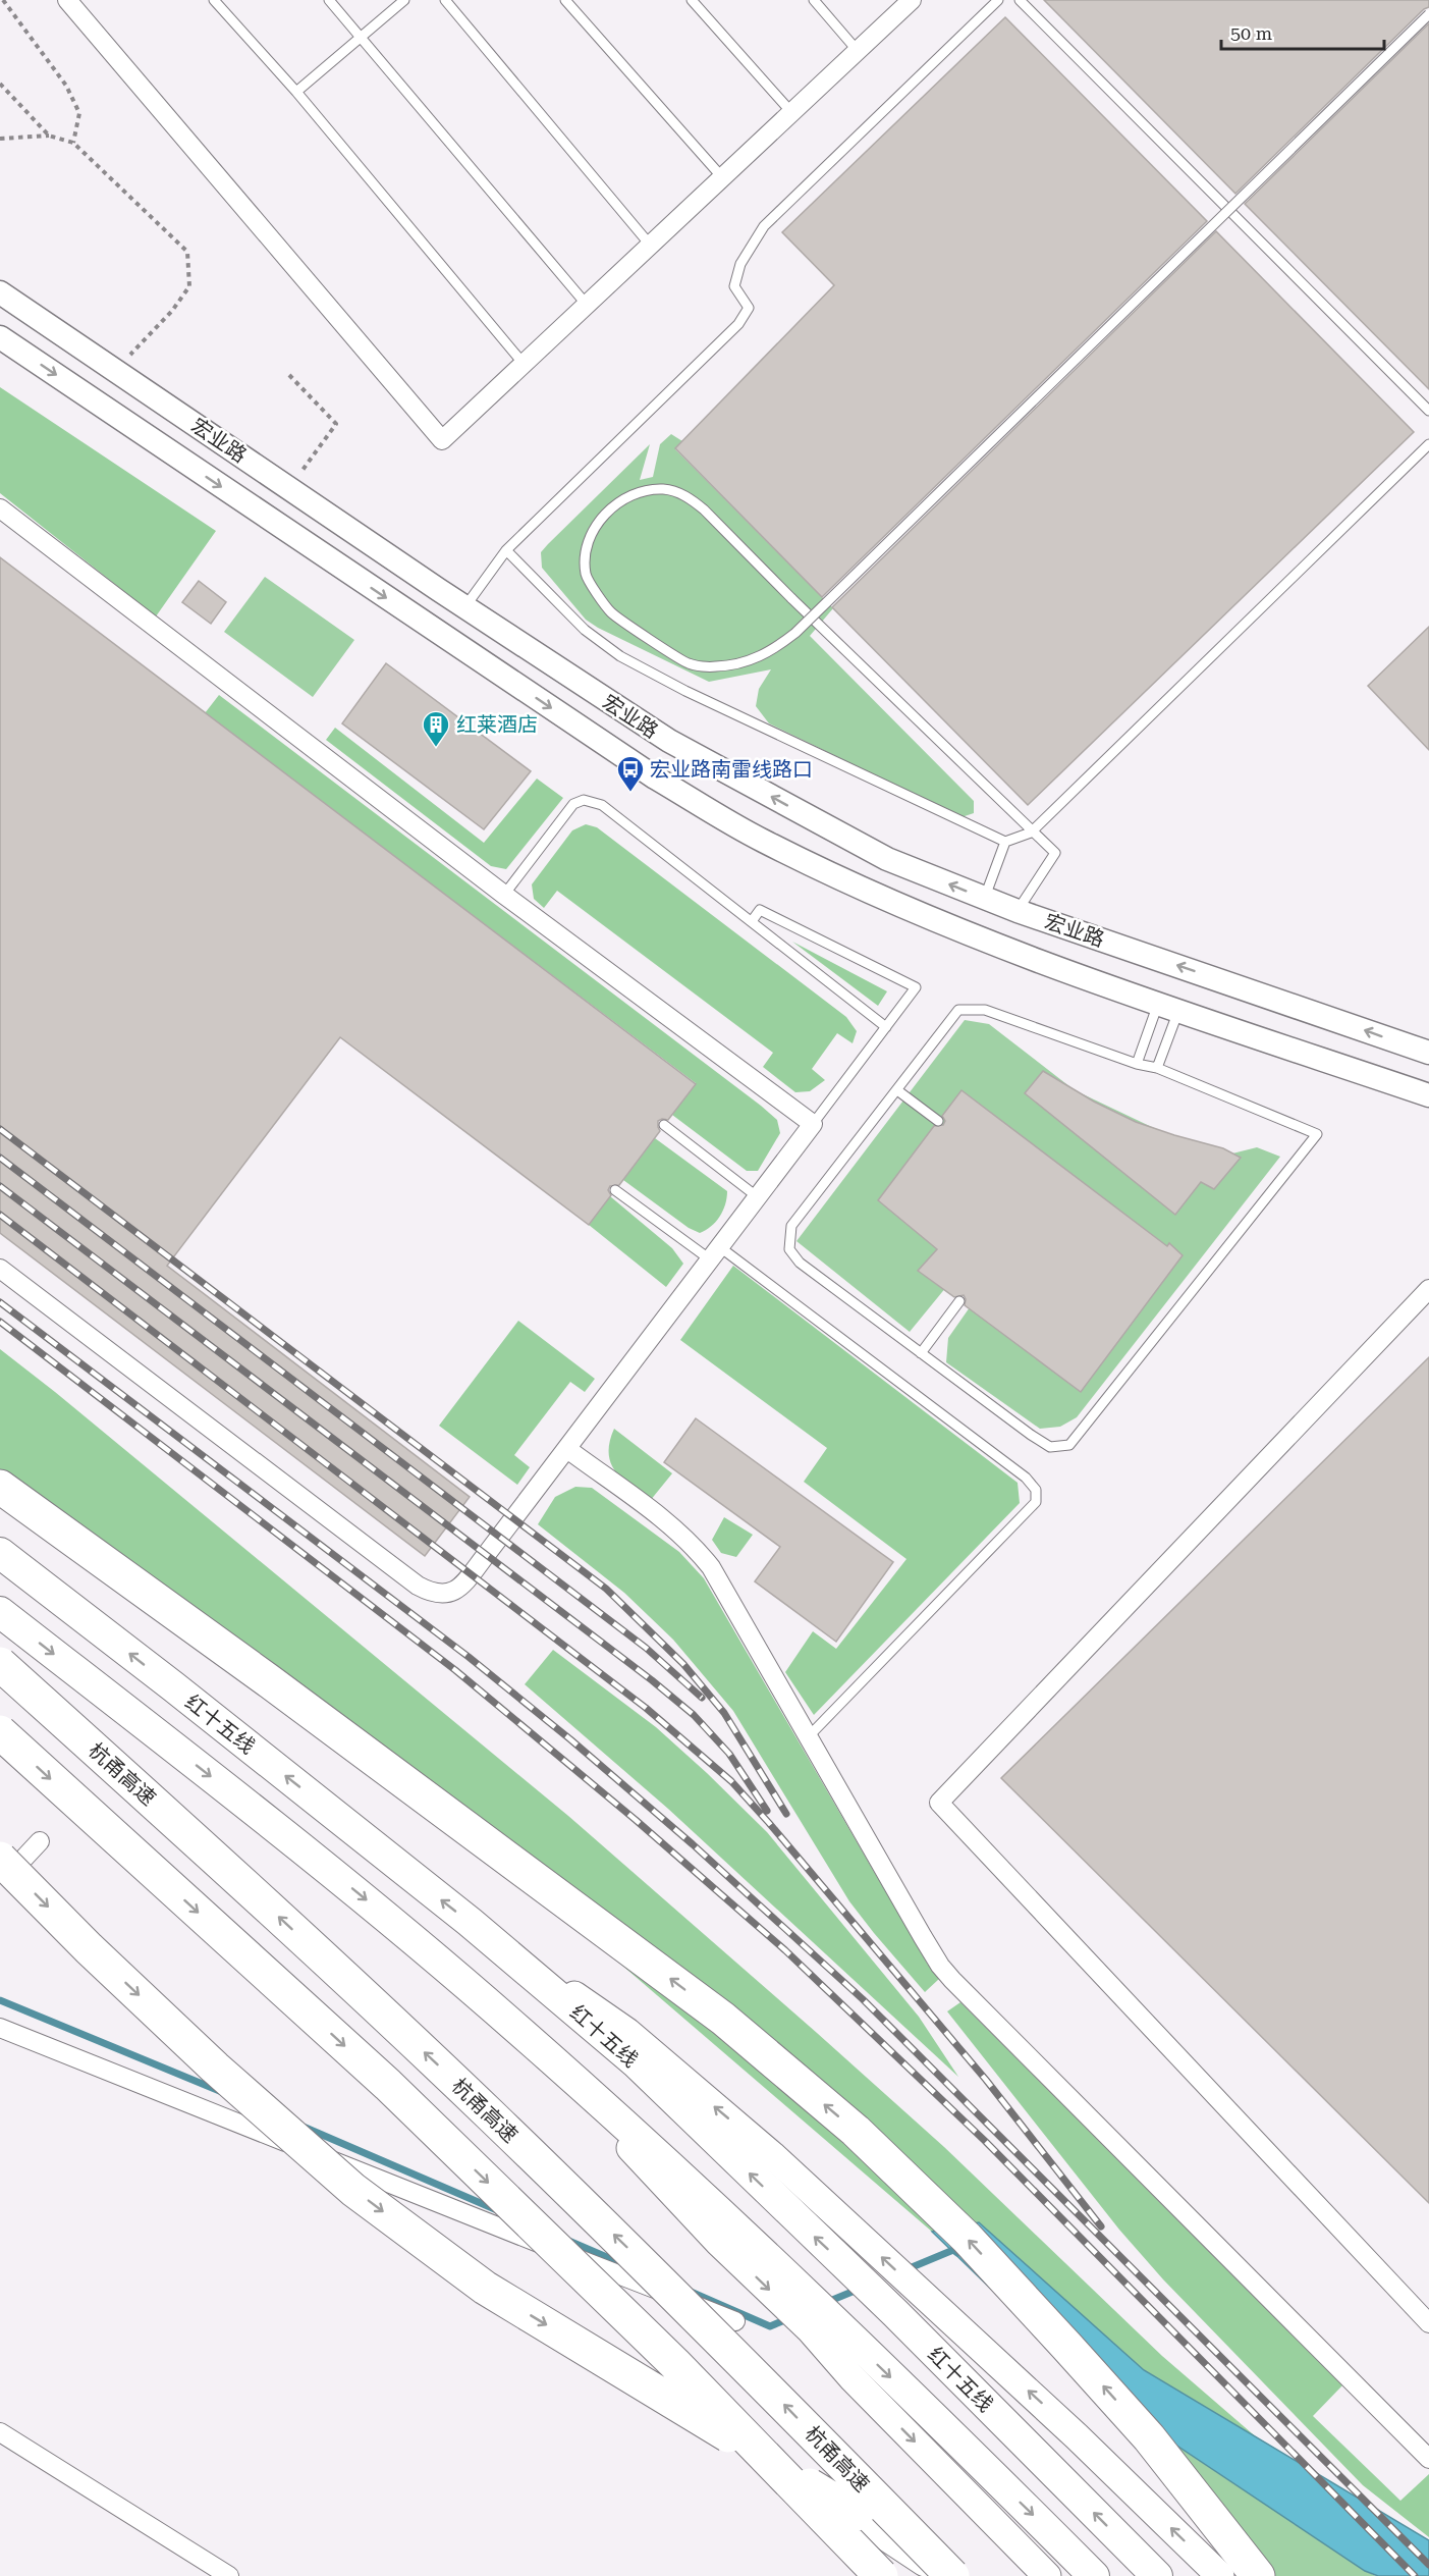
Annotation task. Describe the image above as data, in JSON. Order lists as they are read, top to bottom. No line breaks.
{"streets":{"highway":["杭甬高速"],"main road":["红十五线"],"street":["宏业路"]},"places":{"building":["红莱酒店"],"bus stop":["宏业路南雷线路口"]},"scale_bar":"50 m"}
